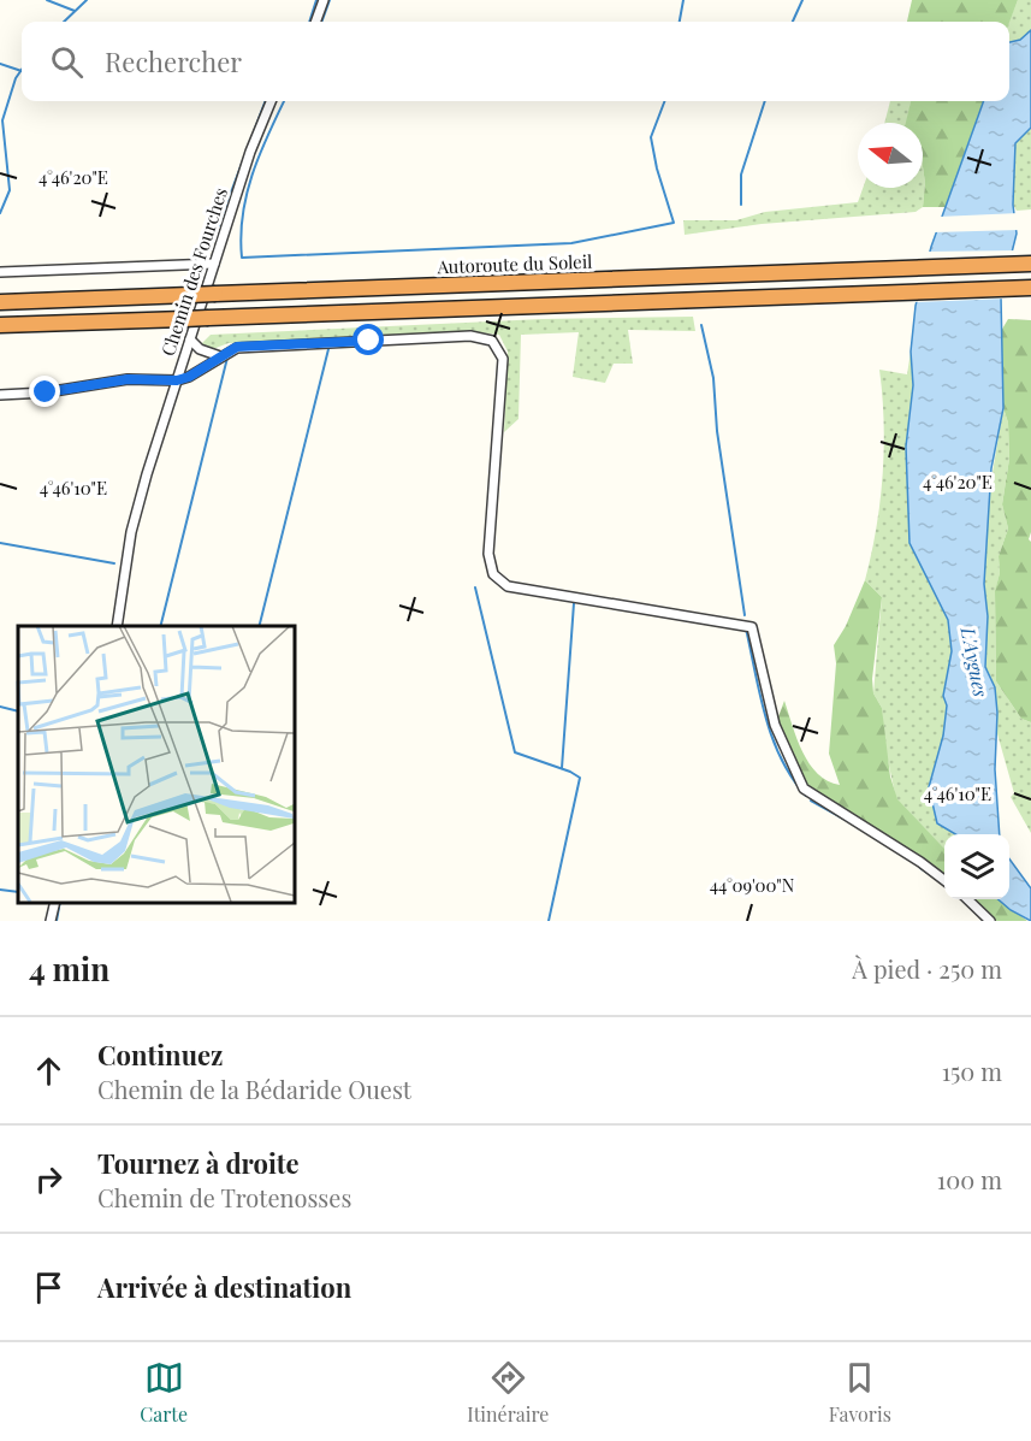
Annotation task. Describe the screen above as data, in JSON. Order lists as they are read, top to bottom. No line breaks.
{"streets":{"highway":["Autoroute du Soleil"],"street":["Chemin des Fourches"]},"water":["L'Aygues"],"north":"left","page":{"search":"Rechercher","heading":["4 min","À pied · 250 m"],"list":[["Continuez","Chemin de la Bédaride Ouest","150 m"],["Tournez à droite","Chemin de Trotenosses","100 m"],"Arrivée à destination"],"nav":["Carte","Itinéraire","Favoris"]},"coordinates":["4°46'20\"E","4°46'10\"E","44°09'00\"N"]}
